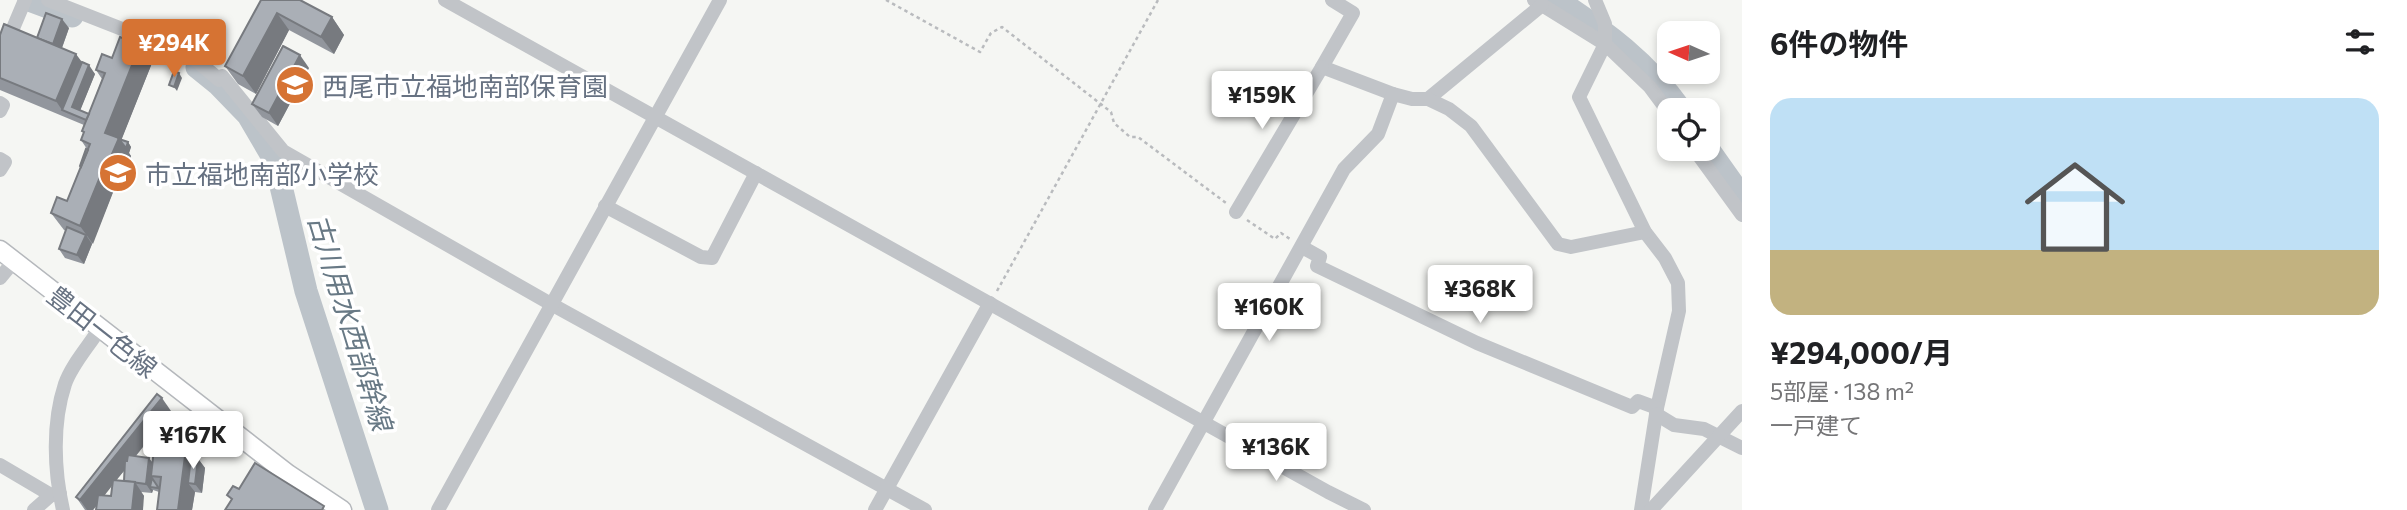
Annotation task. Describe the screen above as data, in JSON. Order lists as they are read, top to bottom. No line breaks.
{"streets":{"main road":["豊田一色線"]},"water":["古川用水西部幹線"],"places":{"school or university":["西尾市立福地南部保育園","市立福地南部小学校"]},"north":"left","page":{"heading":"6件の物件","price":["¥294K","¥159K","¥368K","¥160K","¥167K","¥136K"],"list":[{"name":"¥294,000/月","note":"5部屋 · 138 m² · 一戸建て"}]}}
